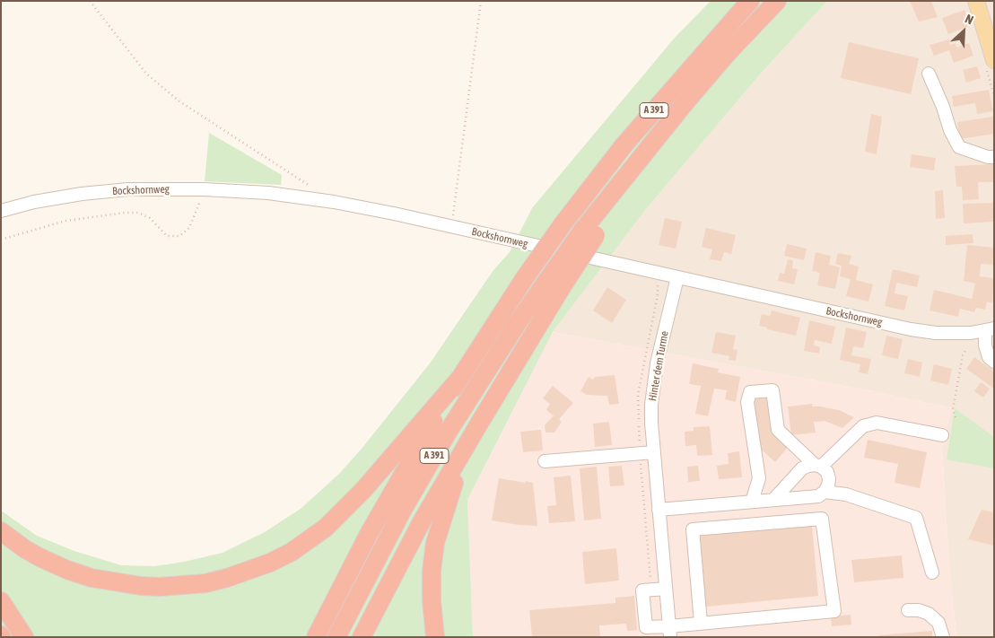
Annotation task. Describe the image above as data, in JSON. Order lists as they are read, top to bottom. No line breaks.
{"streets":{"highway":["A 391"],"street":["Bockshornweg","Hinter dem Turme"]},"crossings":[["Bockshornweg","Hinter dem Turme"]],"north":"top right"}
